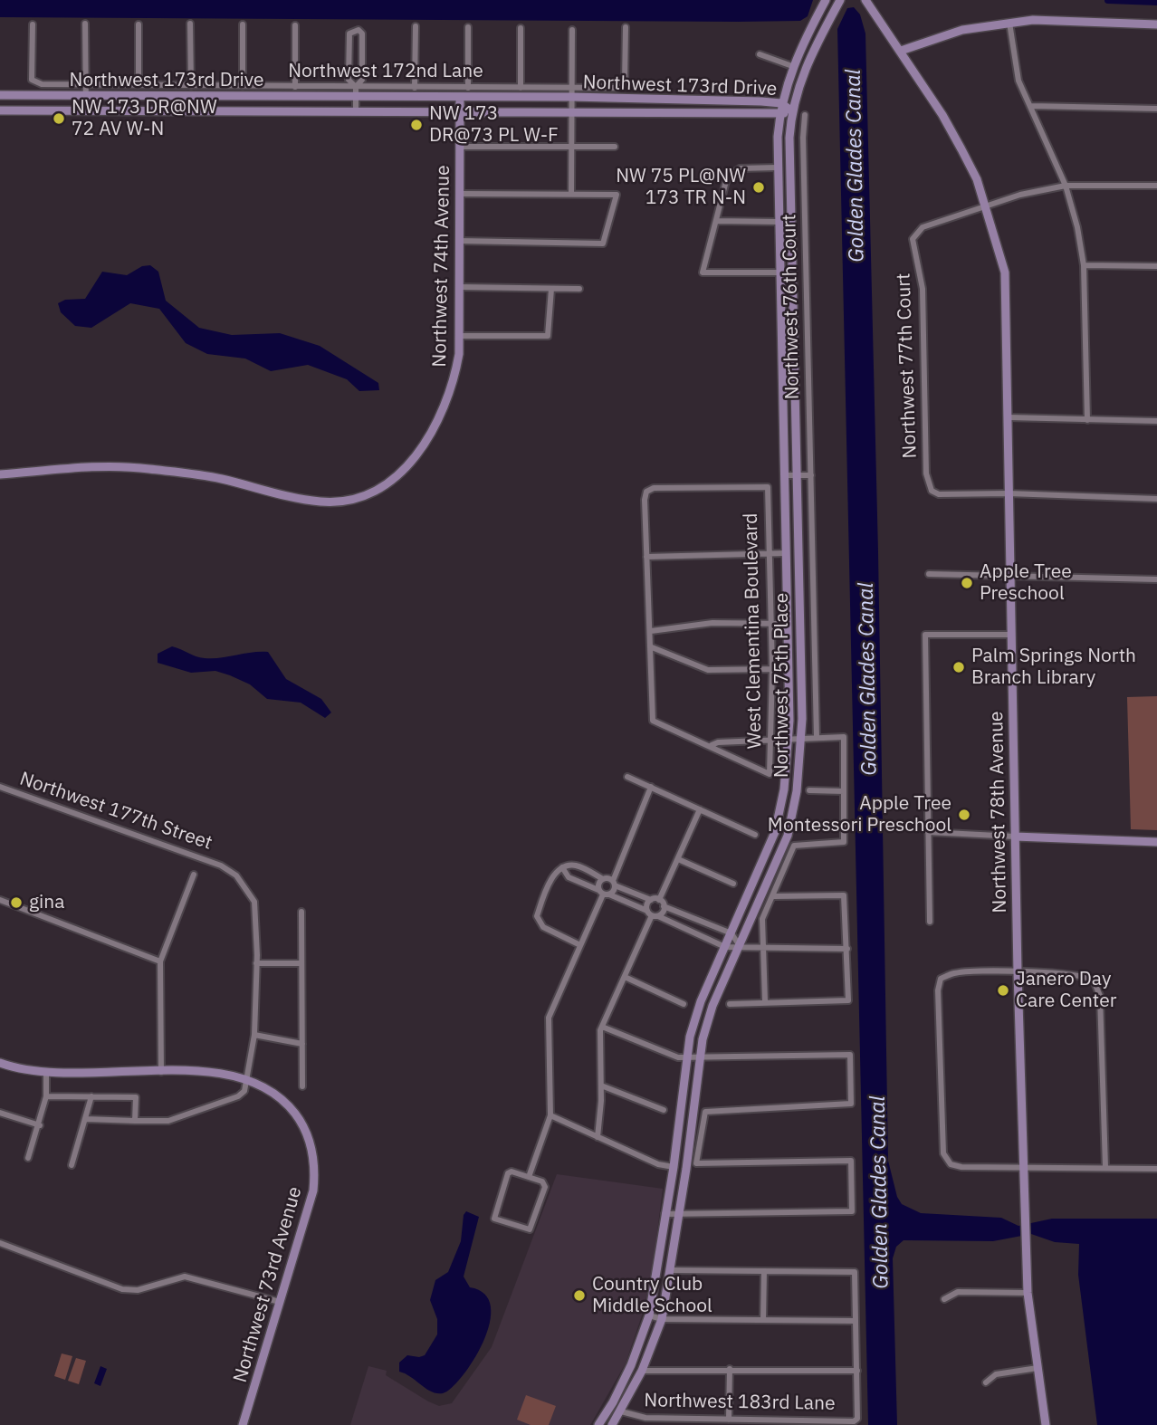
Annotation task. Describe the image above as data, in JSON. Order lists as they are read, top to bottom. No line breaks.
{"streets":{"street":["Northwest 172nd Lane","Northwest 173rd Drive","Northwest 74th Avenue","Northwest 76th Court","Northwest 77th Court","West Clementina Boulevard","Northwest 75th Place","Northwest 177th Street","Northwest 78th Avenue","Northwest 73rd Avenue","Northwest 183rd Lane"]},"crossings":[["Northwest 172nd Lane","Northwest 173rd Drive"],["Northwest 173rd Drive","Northwest 74th Avenue"],["Northwest 173rd Drive","Northwest 75th Place"],["Northwest 77th Court","Northwest 78th Avenue"],["Northwest 75th Place","Northwest 183rd Lane"]],"water":["Golden Glades Canal"],"places":["NW 173 DR@NW 72 AV W-N","NW 173 DR@73 PL W-F","NW 75 PL@NW 173 TR N-N","Apple Tree Preschool","Palm Springs North Branch Library","Apple Tree Montessori Preschool","gina","Janero Day Care Center","Country Club Middle School"]}
